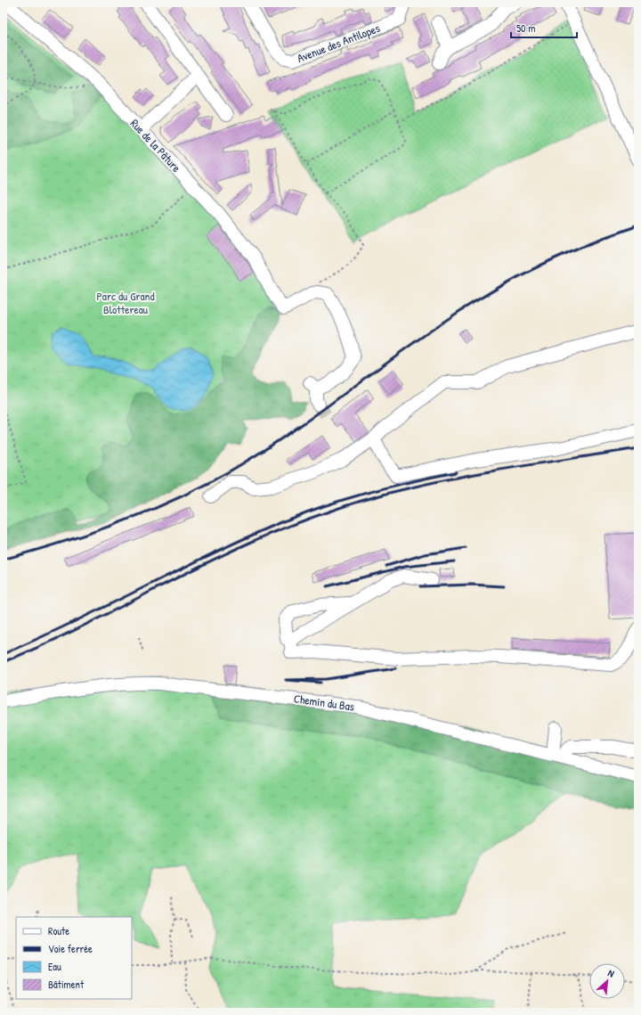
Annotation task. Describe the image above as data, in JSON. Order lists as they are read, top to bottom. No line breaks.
{"streets":{"street":["Avenue des Antilopes","Rue de la Pâture","Chemin du Bas"]},"parks":["Parc du Grand Blottereau"],"legend":["Route","Voie ferrée","Eau","Bâtiment"],"scale_bar":"50 m","north":"top right"}
